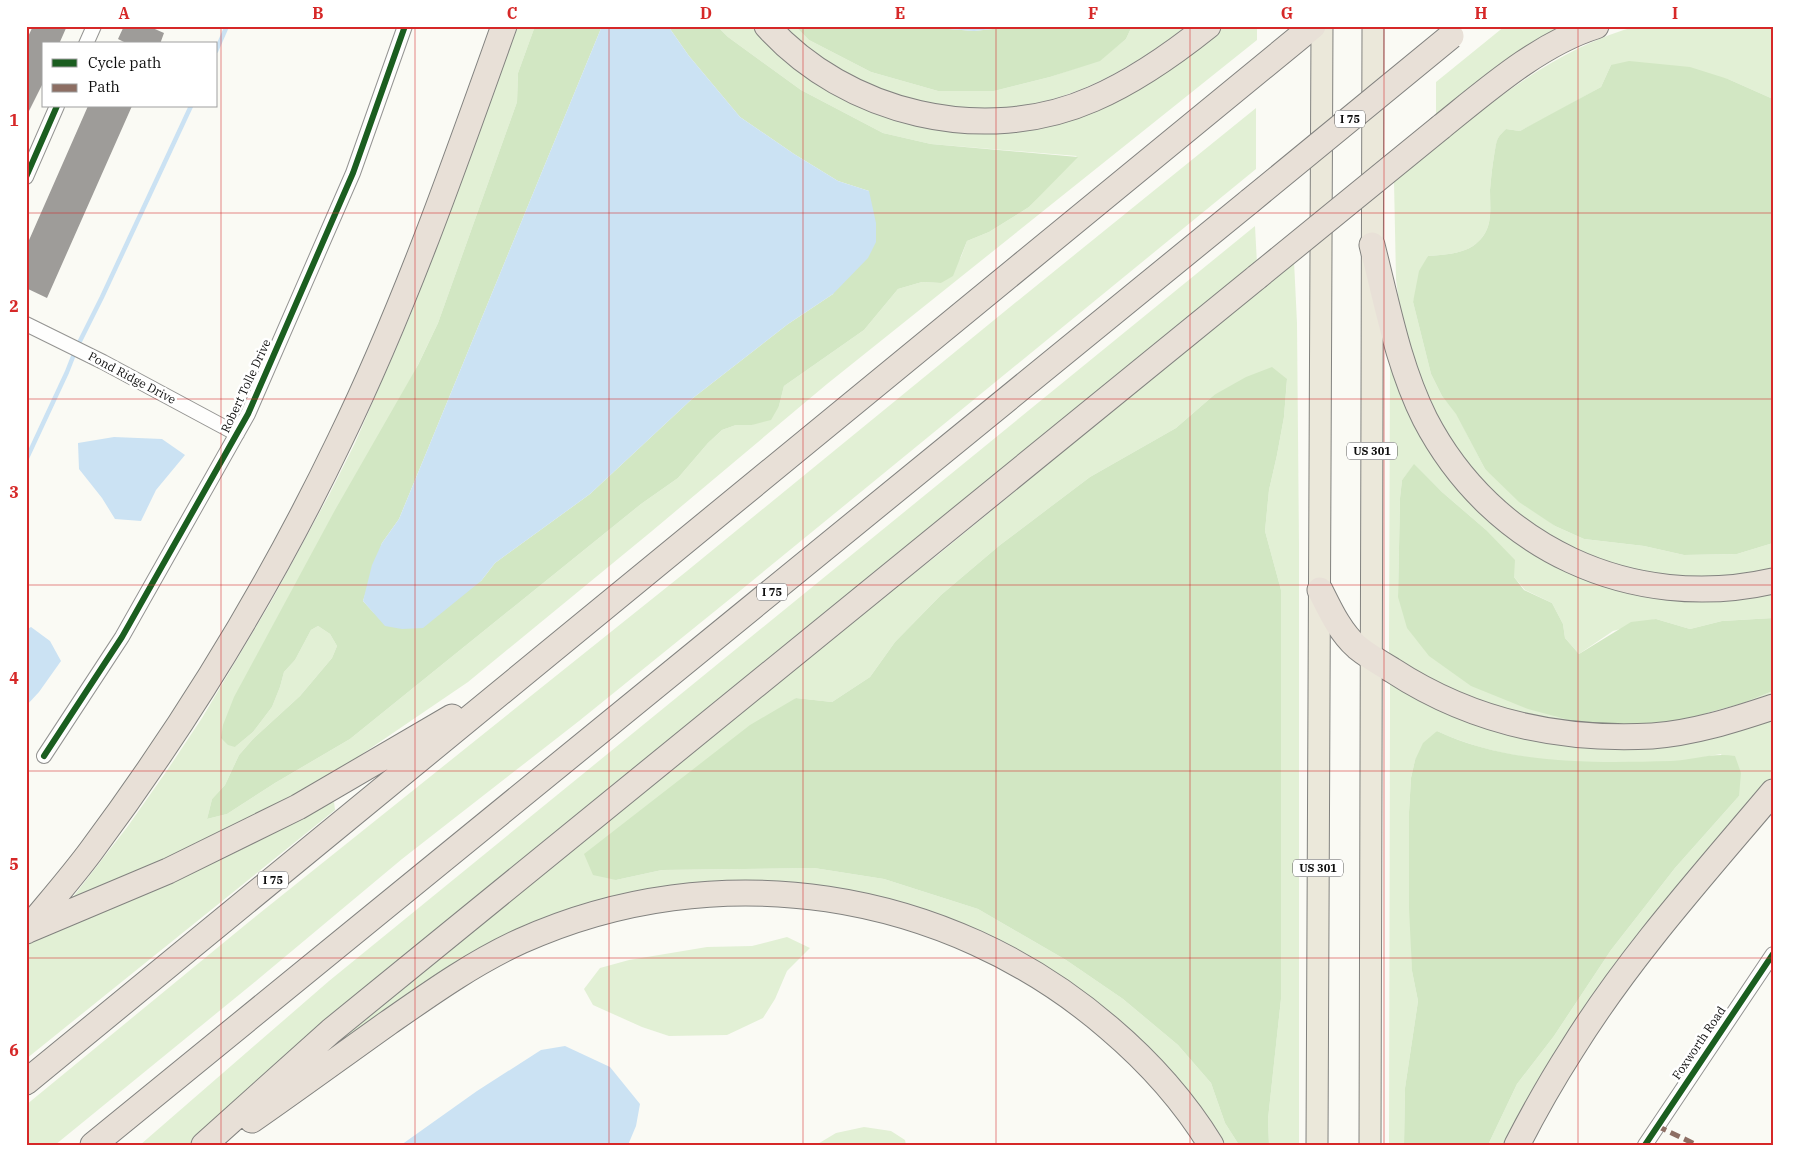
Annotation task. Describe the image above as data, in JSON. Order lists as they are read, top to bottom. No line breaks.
{"streets":{"highway":["I 75"],"main road":["US 301"],"street":["Pond Ridge Drive","Robert Tolle Drive","Foxworth Road"]},"crossings":[["Pond Ridge Drive","Robert Tolle Drive"]],"legend":["Cycle path","Path"],"grid":{"columns":["A","B","C","D","E","F","G","H","I"],"rows":["1","2","3","4","5","6"]}}
